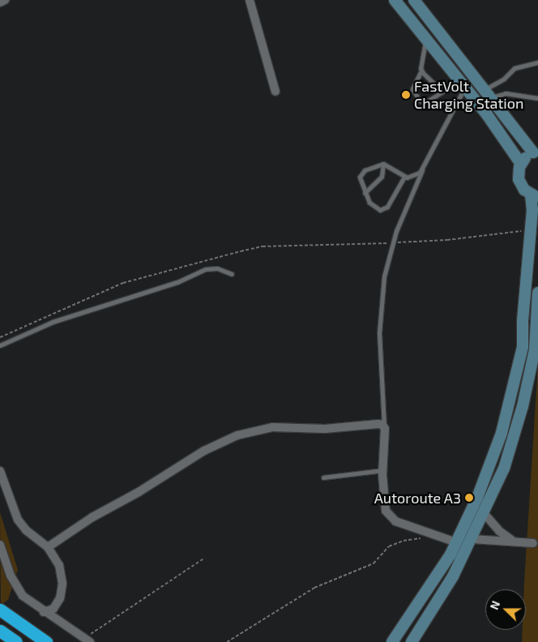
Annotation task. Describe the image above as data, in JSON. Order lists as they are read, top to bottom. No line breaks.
{"places":["FastVolt Charging Station","Autoroute A3"],"north":"left"}
